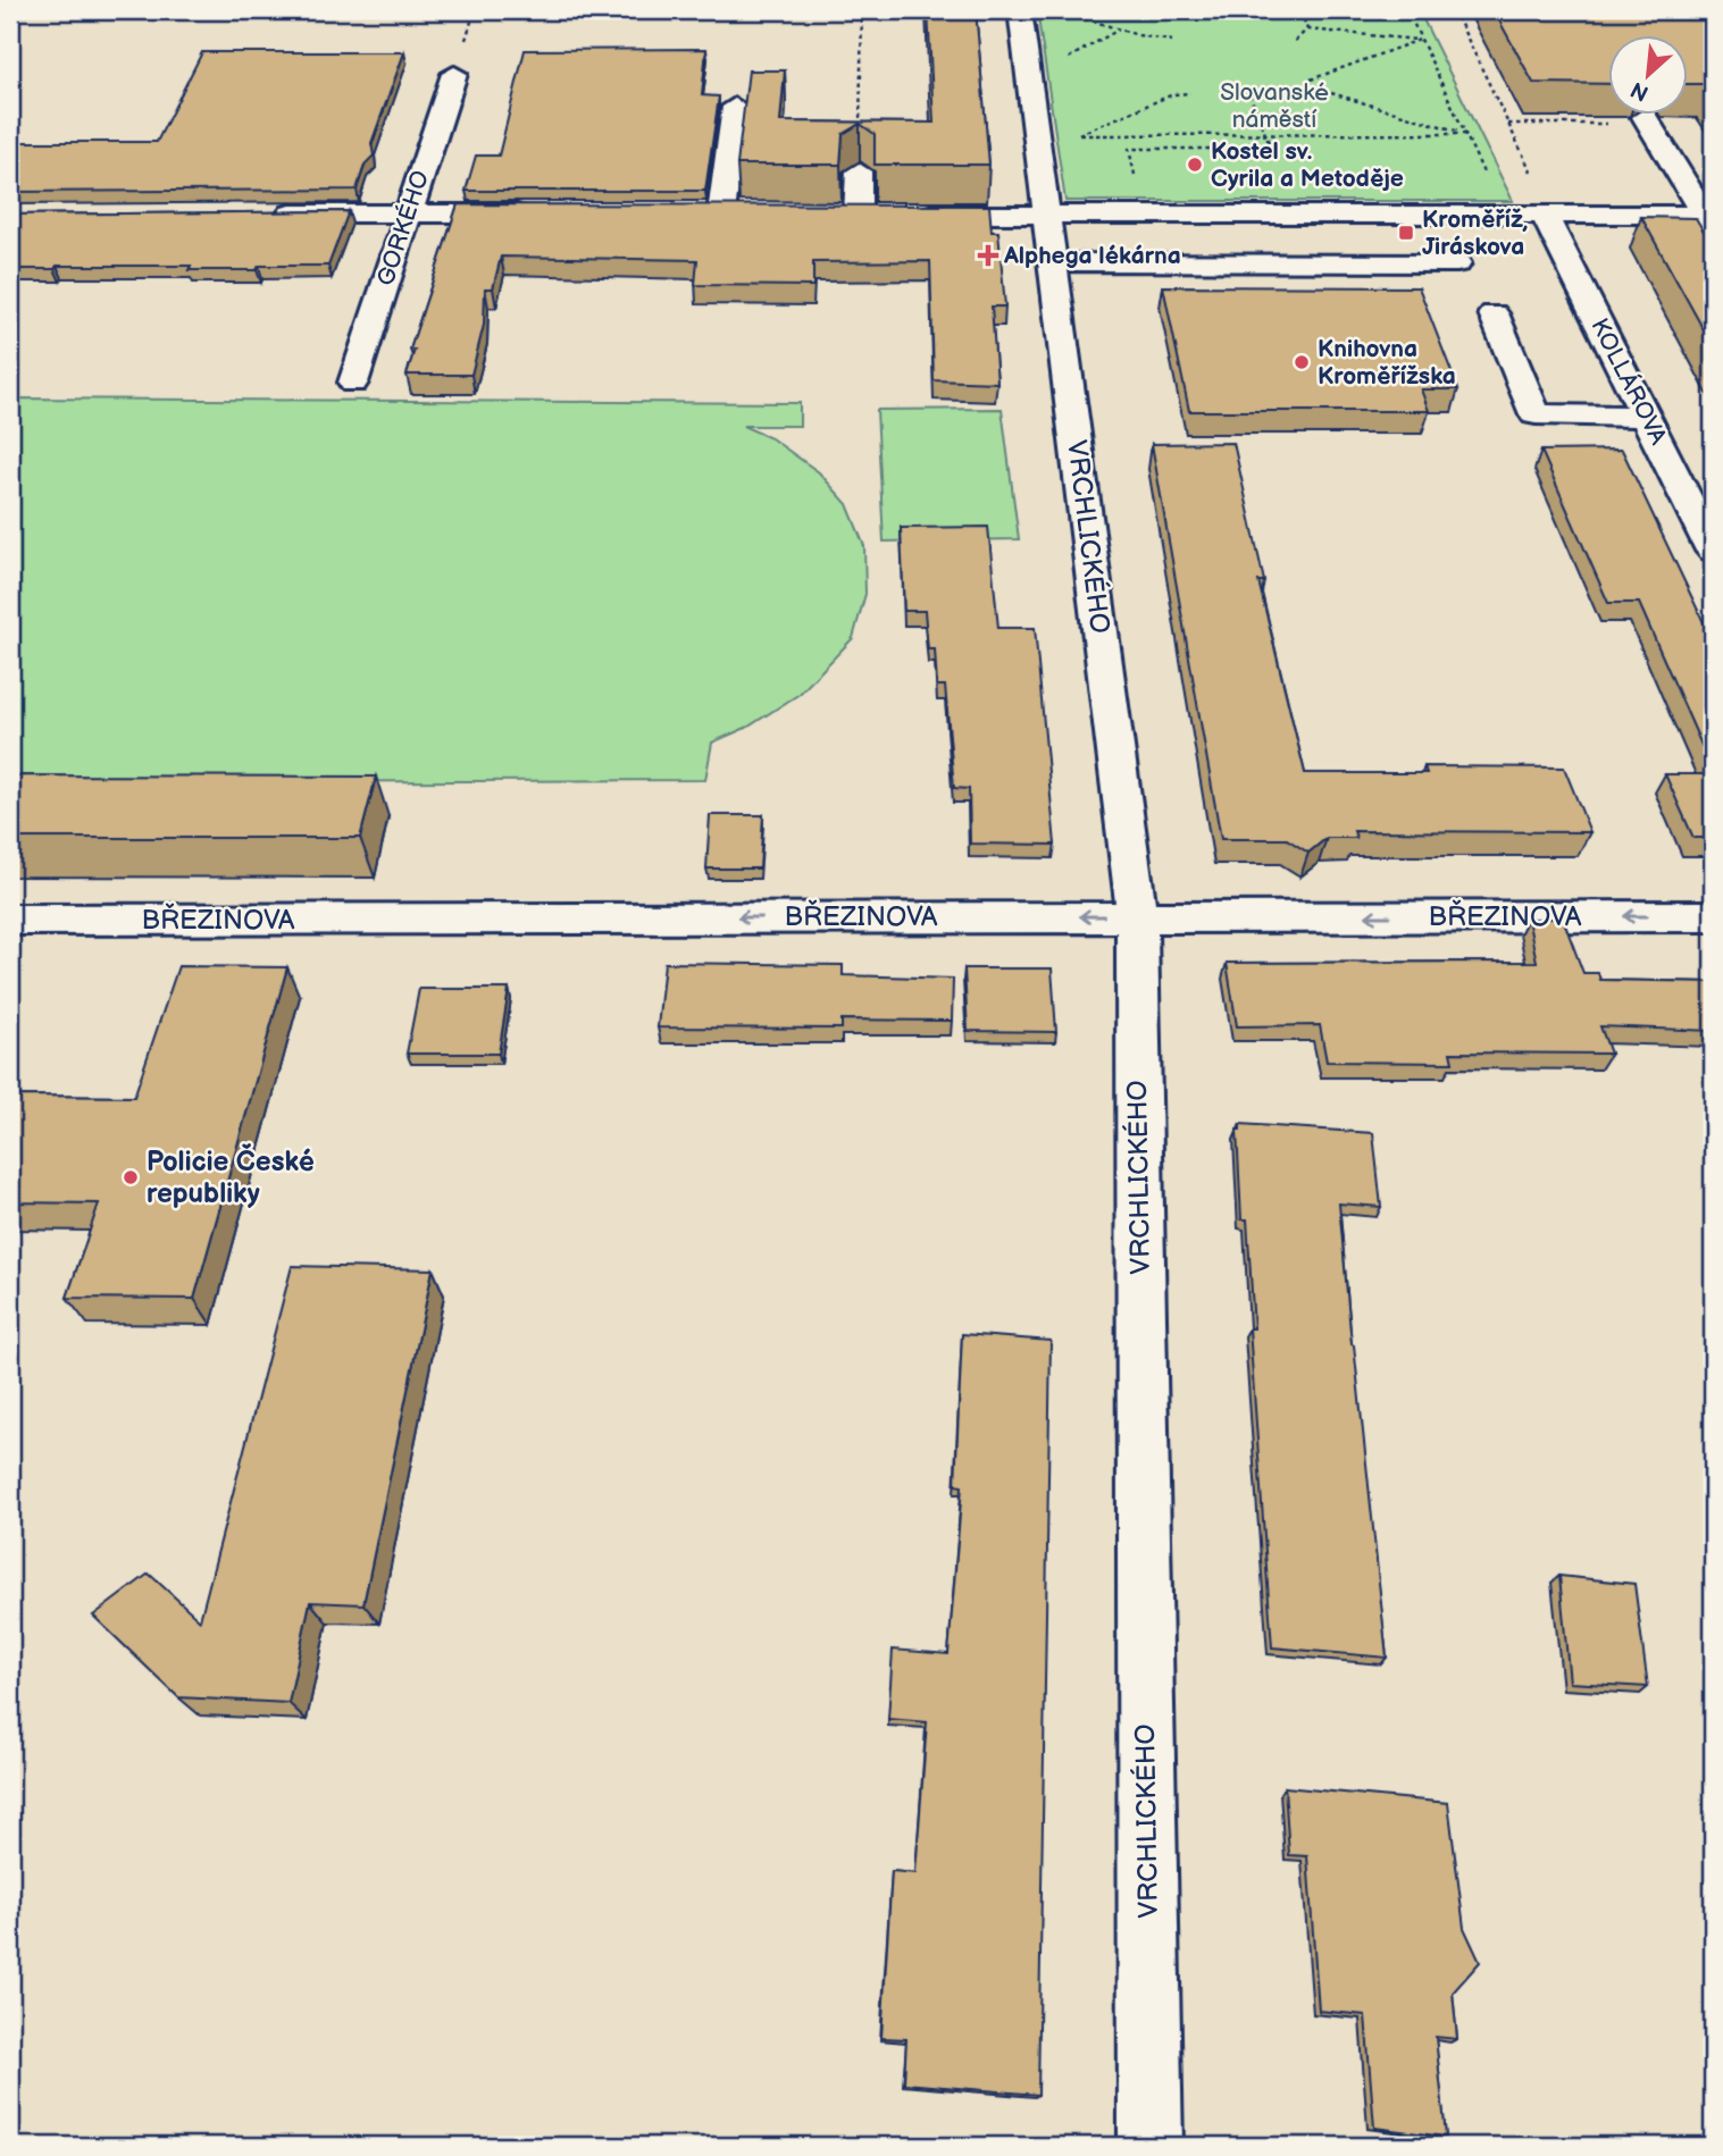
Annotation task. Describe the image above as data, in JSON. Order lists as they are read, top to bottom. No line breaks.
{"streets":{"street":["GORKÉHO","KOLLÁROVA","VRCHLICKÉHO","BŘEZINOVA"]},"crossings":[["VRCHLICKÉHO","BŘEZINOVA"]],"one_way":["BŘEZINOVA"],"parks":["Slovanské náměstí"],"places":{"other":["Kostel sv. Cyrila a Metoděje","Knihovna Kroměřížska","Policie České republiky"],"transit":["Kroměříž, Jiráskova"],"health":["Alphega lékárna"]},"north":"bottom left"}
